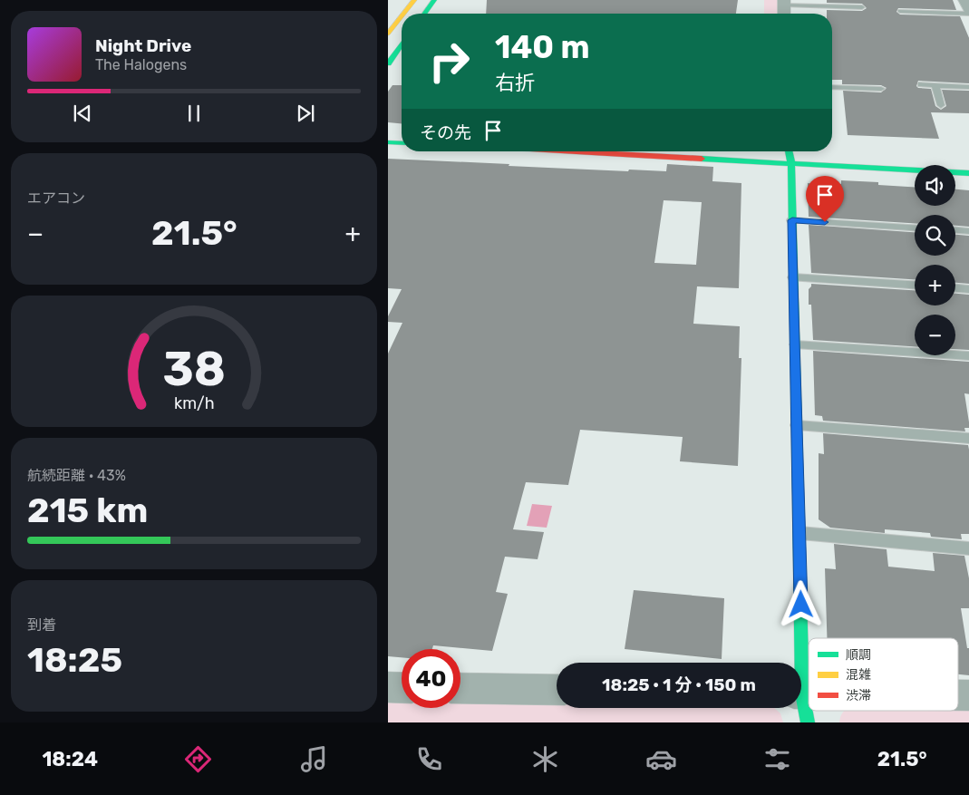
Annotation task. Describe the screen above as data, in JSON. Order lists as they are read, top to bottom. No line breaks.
{"legend":["順調","混雑","渋滞"],"page":{"turn":["140 m","右折"],"song":["Night Drive","The Halogens"],"then":"その先","tile":["エアコン",["航続距離 · 43%","215 km"],["到着","18:25"]],"map_buttons":["+","−"],"heat":["−","21.5°","+"],"limit":"40","trip":"18:25 · 1 分 · 150 m","tabs":["18:24","21.5°"],"gauge":["38","km/h"]}}
